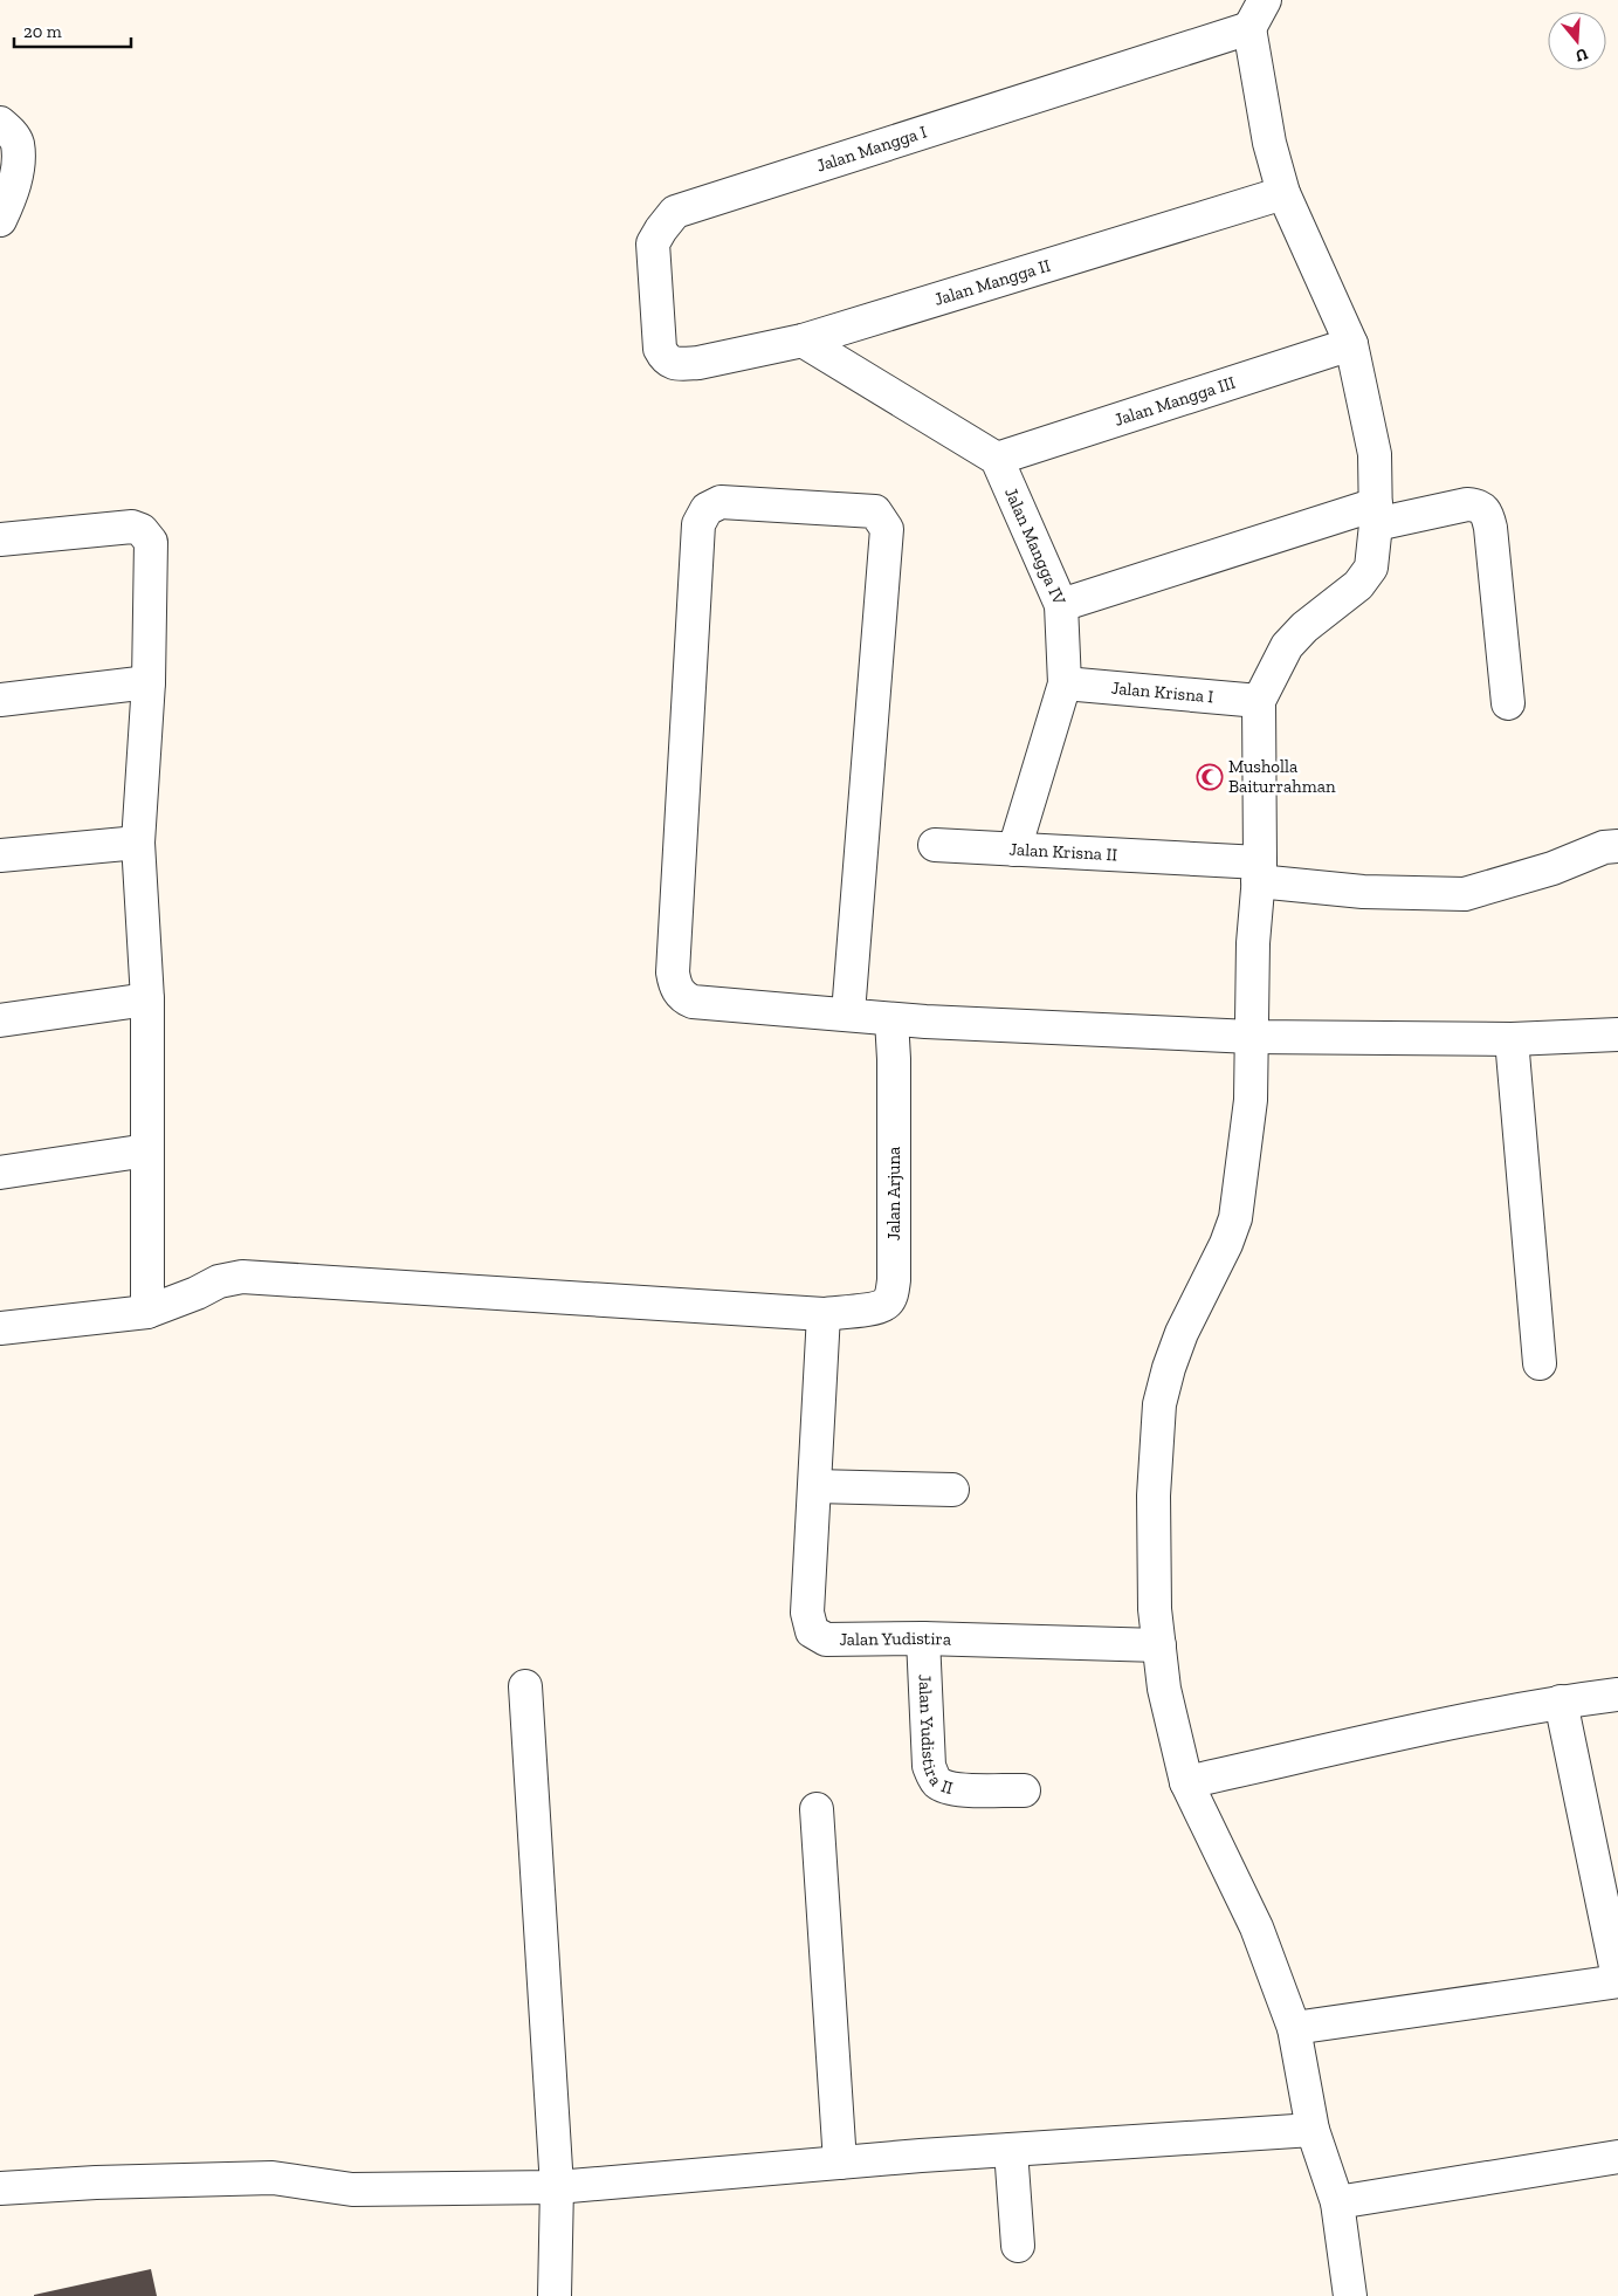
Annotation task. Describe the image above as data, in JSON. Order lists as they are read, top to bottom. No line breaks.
{"streets":{"street":["Jalan Mangga I","Jalan Mangga II","Jalan Mangga III","Jalan Mangga IV","Jalan Krisna I","Jalan Krisna II","Jalan Arjuna","Jalan Yudistira","Jalan Yudistira II"]},"crossings":[["Jalan Mangga I","Jalan Mangga II"],["Jalan Mangga III","Jalan Mangga IV"],["Jalan Mangga IV","Jalan Krisna II"],["Jalan Krisna I","Jalan Krisna II"],["Jalan Arjuna","Jalan Yudistira"],["Jalan Yudistira","Jalan Yudistira II"]],"places":{"mosque":["Musholla Baiturrahman"]},"scale_bar":"20 m","north":"bottom"}
